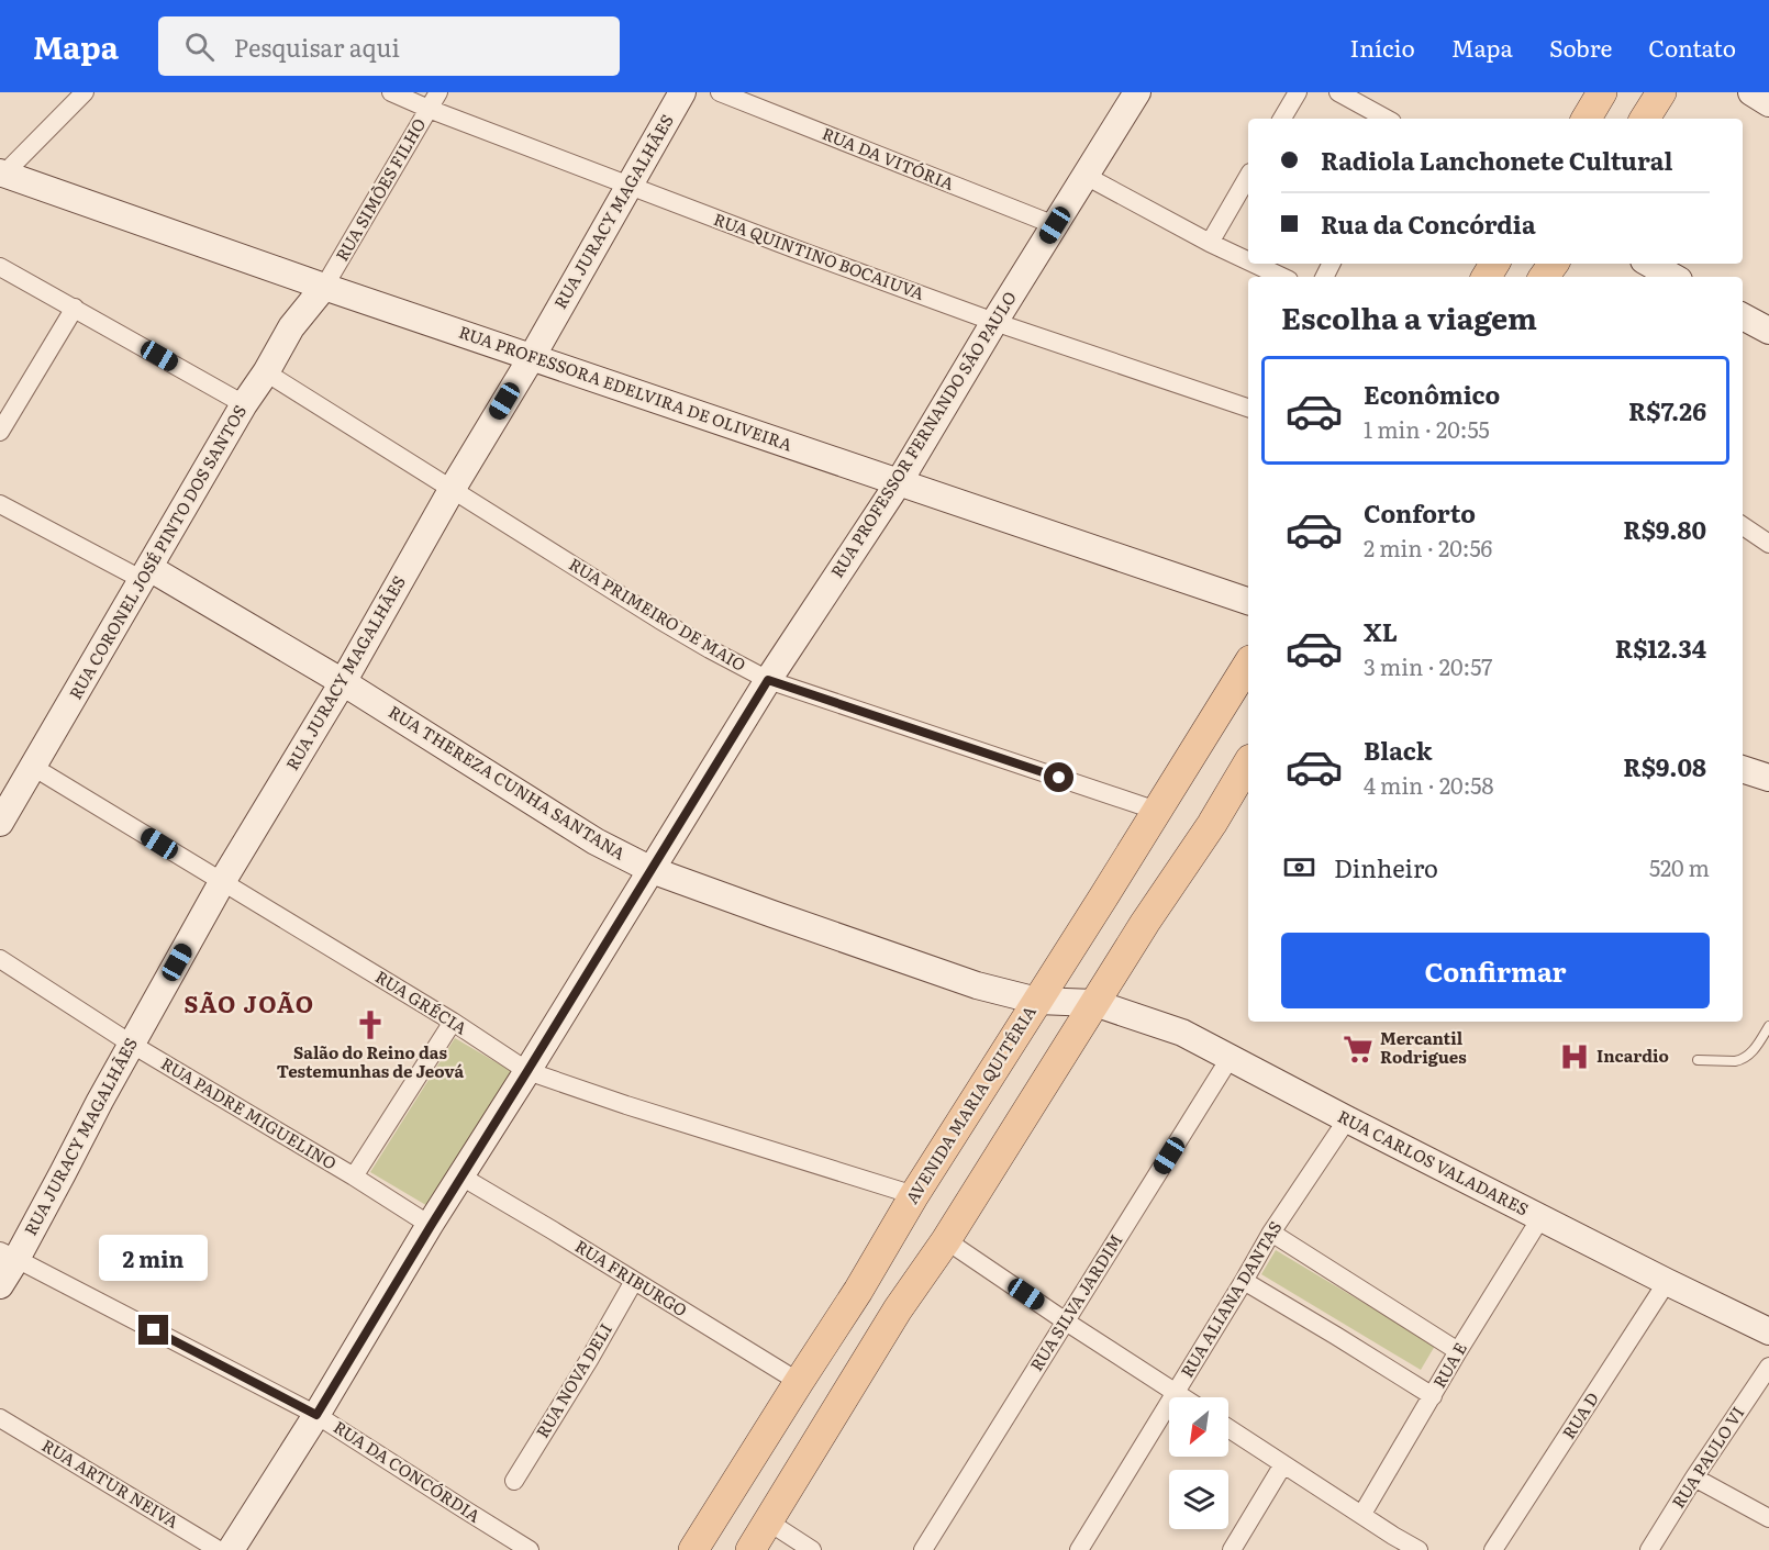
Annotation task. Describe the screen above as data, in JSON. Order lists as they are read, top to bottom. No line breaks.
{"streets":{"main road":["AVENIDA MARIA QUITÉRIA"],"street":["RUA DA VITÓRIA","RUA SIMÕES FILHO","RUA JURACY MAGALHÃES","RUA QUINTINO BOCAIUVA","RUA PROFESSORA EDELVIRA DE OLIVEIRA","RUA PROFESSOR FERNANDO SÃO PAULO","RUA CORONEL JOSÉ PINTO DOS SANTOS","RUA PRIMEIRO DE MAIO","RUA THEREZA CUNHA SANTANA","RUA GRÉCIA","RUA PADRE MIGUELINO","RUA CARLOS VALADARES","RUA FRIBURGO","RUA ALIANA DANTAS","RUA SILVA JARDIM","RUA E","RUA NOVA DELI","RUA D","RUA PAULO VI","RUA DA CONCÓRDIA","RUA ARTUR NEIVA"]},"crossings":[["RUA DA VITÓRIA","RUA PROFESSOR FERNANDO SÃO PAULO"],["RUA SIMÕES FILHO","RUA QUINTINO BOCAIUVA"],["RUA SIMÕES FILHO","RUA PROFESSORA EDELVIRA DE OLIVEIRA"],["RUA SIMÕES FILHO","RUA CORONEL JOSÉ PINTO DOS SANTOS"],["RUA JURACY MAGALHÃES","RUA QUINTINO BOCAIUVA"],["RUA JURACY MAGALHÃES","RUA PROFESSORA EDELVIRA DE OLIVEIRA"],["RUA JURACY MAGALHÃES","RUA PRIMEIRO DE MAIO"],["RUA JURACY MAGALHÃES","RUA THEREZA CUNHA SANTANA"],["RUA JURACY MAGALHÃES","RUA GRÉCIA"],["RUA JURACY MAGALHÃES","RUA PADRE MIGUELINO"],["RUA JURACY MAGALHÃES","RUA DA CONCÓRDIA"],["RUA QUINTINO BOCAIUVA","RUA PROFESSOR FERNANDO SÃO PAULO"],["RUA PROFESSORA EDELVIRA DE OLIVEIRA","RUA PROFESSOR FERNANDO SÃO PAULO"],["RUA PROFESSORA EDELVIRA DE OLIVEIRA","RUA CORONEL JOSÉ PINTO DOS SANTOS"],["RUA PROFESSOR FERNANDO SÃO PAULO","RUA PRIMEIRO DE MAIO"],["RUA PROFESSOR FERNANDO SÃO PAULO","RUA THEREZA CUNHA SANTANA"],["RUA PROFESSOR FERNANDO SÃO PAULO","RUA GRÉCIA"],["RUA PROFESSOR FERNANDO SÃO PAULO","RUA PADRE MIGUELINO"],["RUA PROFESSOR FERNANDO SÃO PAULO","RUA FRIBURGO"],["RUA PROFESSOR FERNANDO SÃO PAULO","RUA DA CONCÓRDIA"],["RUA CORONEL JOSÉ PINTO DOS SANTOS","RUA PRIMEIRO DE MAIO"],["RUA CORONEL JOSÉ PINTO DOS SANTOS","RUA THEREZA CUNHA SANTANA"],["RUA CORONEL JOSÉ PINTO DOS SANTOS","RUA GRÉCIA"],["RUA PRIMEIRO DE MAIO","AVENIDA MARIA QUITÉRIA"],["RUA THEREZA CUNHA SANTANA","AVENIDA MARIA QUITÉRIA"],["RUA THEREZA CUNHA SANTANA","RUA CARLOS VALADARES"],["RUA GRÉCIA","AVENIDA MARIA QUITÉRIA"],["AVENIDA MARIA QUITÉRIA","RUA FRIBURGO"],["RUA CARLOS VALADARES","RUA ALIANA DANTAS"],["RUA CARLOS VALADARES","RUA SILVA JARDIM"],["RUA CARLOS VALADARES","RUA E"],["RUA CARLOS VALADARES","RUA D"],["RUA FRIBURGO","RUA NOVA DELI"]],"districts":["SÃO JOÃO"],"places":{"church":["Salão do Reino das Testemunhas de Jeová"],"supermarket":["Mercantil Rodrigues"],"hospital":["Incardio"]},"north":"bottom left","page":{"header":"Mapa","search":"Pesquisar aqui","nav":["Início","Mapa","Sobre","Contato"],"banner":["Radiola Lanchonete Cultural","Rua da Concórdia"],"heading":"Escolha a viagem","list":[{"name":"Econômico","note":"1 min · 20:55","value":"R$7.26"},{"name":"Conforto","note":"2 min · 20:56","value":"R$9.80"},{"name":"XL","note":"3 min · 20:57","value":"R$12.34"},{"name":"Black","note":"4 min · 20:58","value":"R$9.08"}],"pay":["Dinheiro","520 m"],"buttons":"Confirmar","bubble":"2 min"}}
